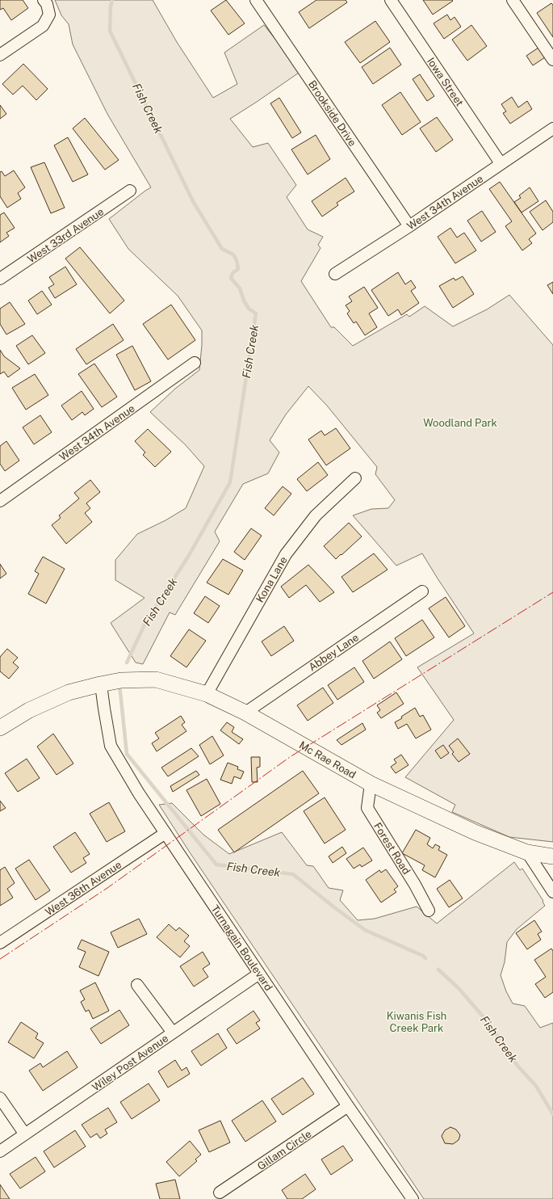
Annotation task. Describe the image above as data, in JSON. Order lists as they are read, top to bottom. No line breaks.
{"streets":{"street":["Iowa Street","Brookside Drive","West 34th Avenue","West 33rd Avenue","Kona Lane","Abbey Lane","Mc Rae Road","Forest Road","West 36th Avenue","Turnagain Boulevard","Wiley Post Avenue","Gillam Circle"]},"crossings":[["Iowa Street","West 34th Avenue"],["Brookside Drive","West 34th Avenue"],["Kona Lane","Mc Rae Road"],["Abbey Lane","Mc Rae Road"],["Mc Rae Road","Forest Road"],["Mc Rae Road","Turnagain Boulevard"],["West 36th Avenue","Turnagain Boulevard"],["Turnagain Boulevard","Wiley Post Avenue"],["Turnagain Boulevard","Gillam Circle"]],"water":["Fish Creek"],"parks":["Woodland Park","Kiwanis Fish Creek Park"]}
